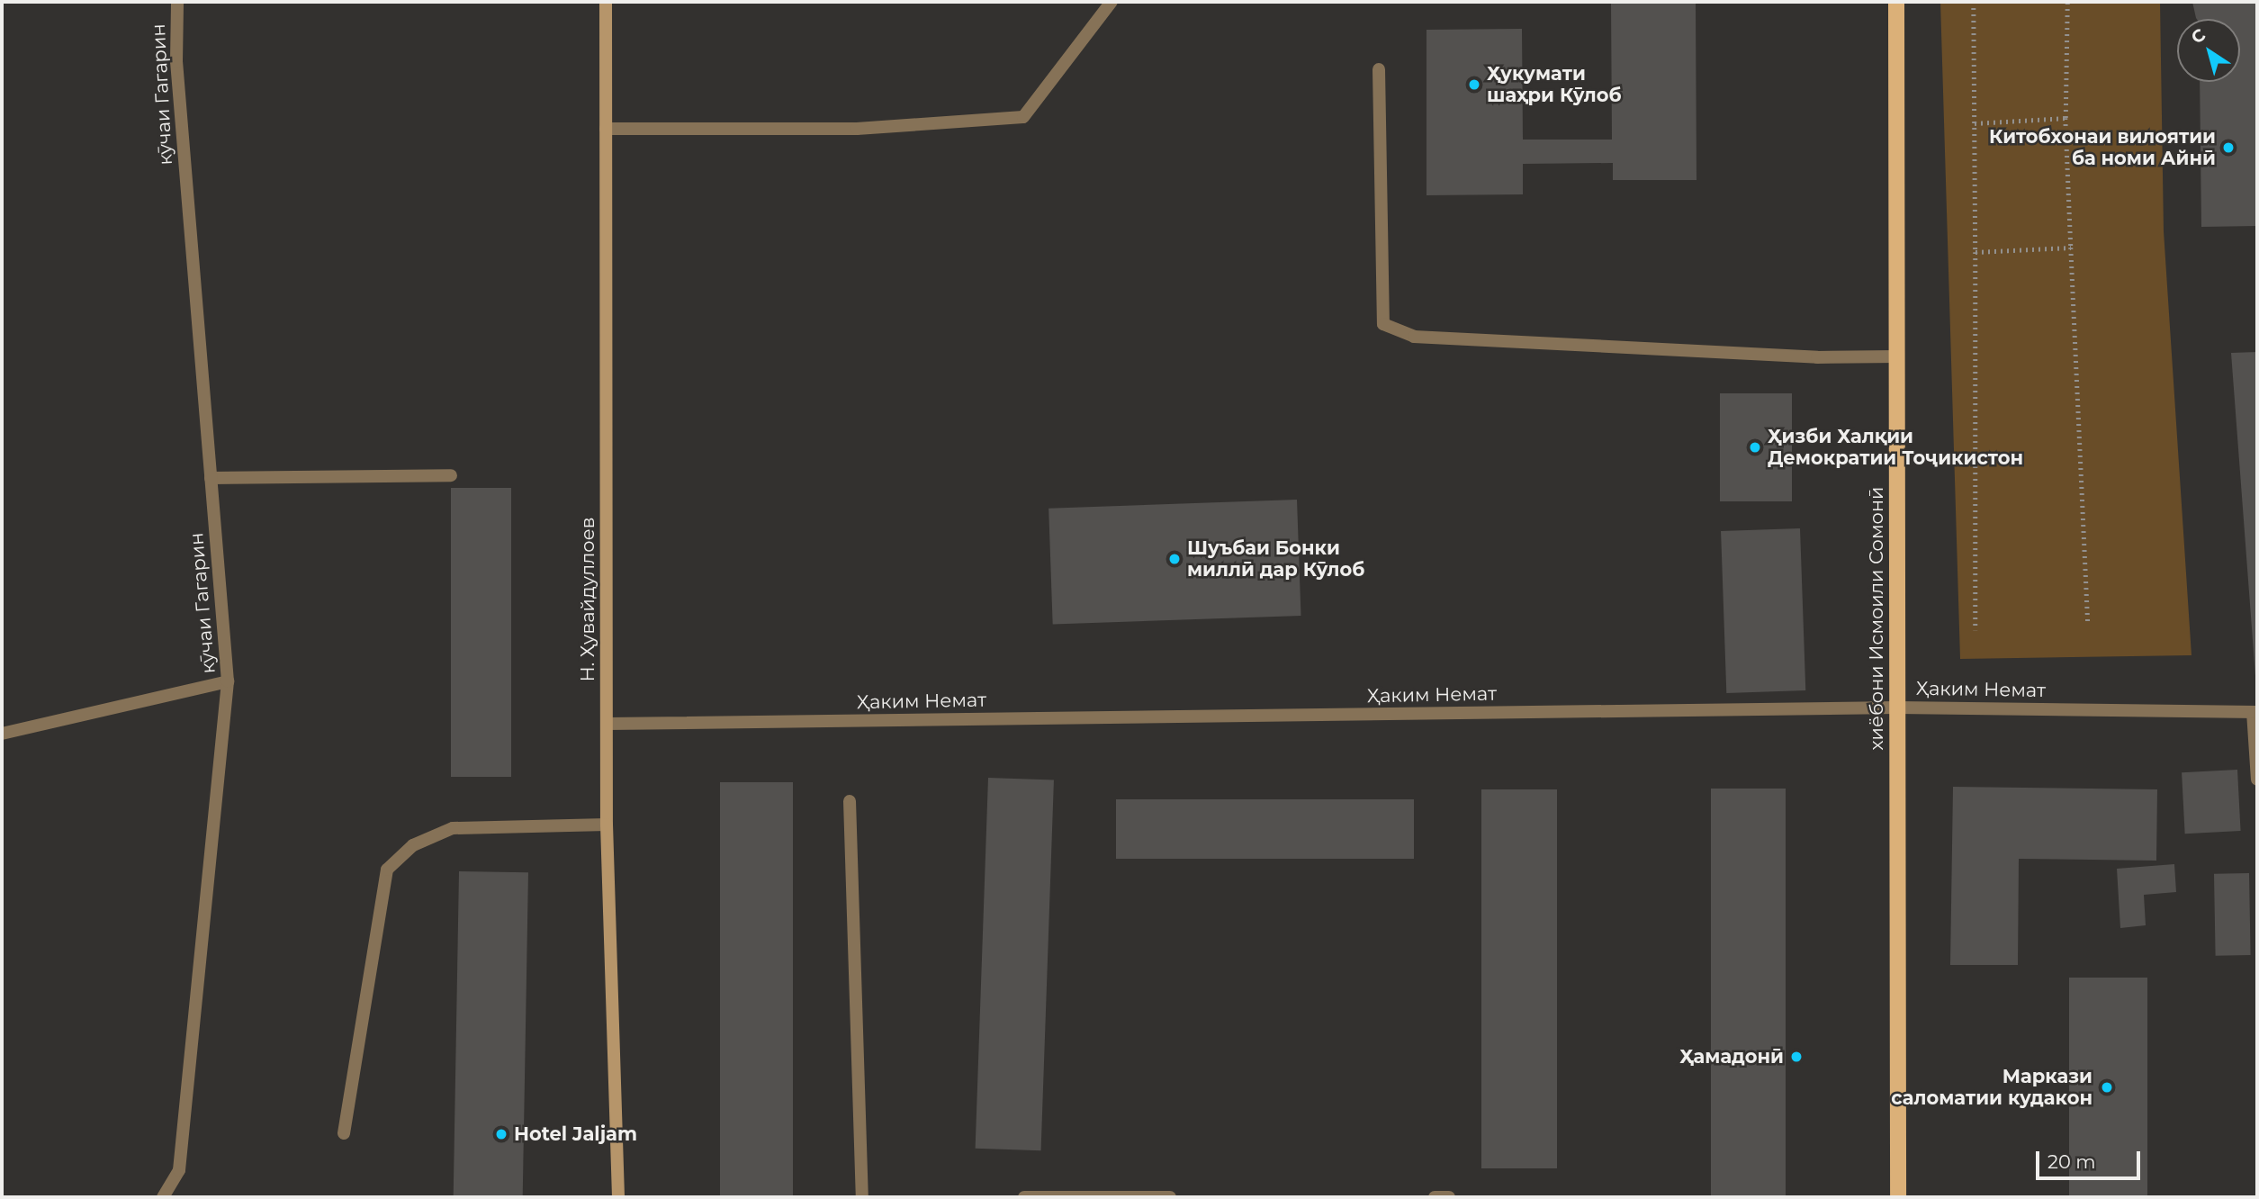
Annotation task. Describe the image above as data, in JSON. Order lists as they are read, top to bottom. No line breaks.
{"streets":{"main road":["хиёбони Исмоили Сомонӣ"],"street":["кӯчаи Гагарин","Н. Ҳувайдуллоев","Ҳаким Немат"]},"crossings":[["Н. Ҳувайдуллоев","Ҳаким Немат"],["хиёбони Исмоили Сомонӣ","Ҳаким Немат"]],"places":["Ҳукумати шаҳри Кӯлоб","Китобхонаи вилоятии ба номи Айнӣ","Ҳизби Халқии Демократии Тоҷикистон","Шуъбаи Бонки миллӣ дар Кӯлоб","Ҳамадонӣ","Маркази саломатии кудакон","Hotel Jaljam"],"scale_bar":"20 m","north":"top left"}
